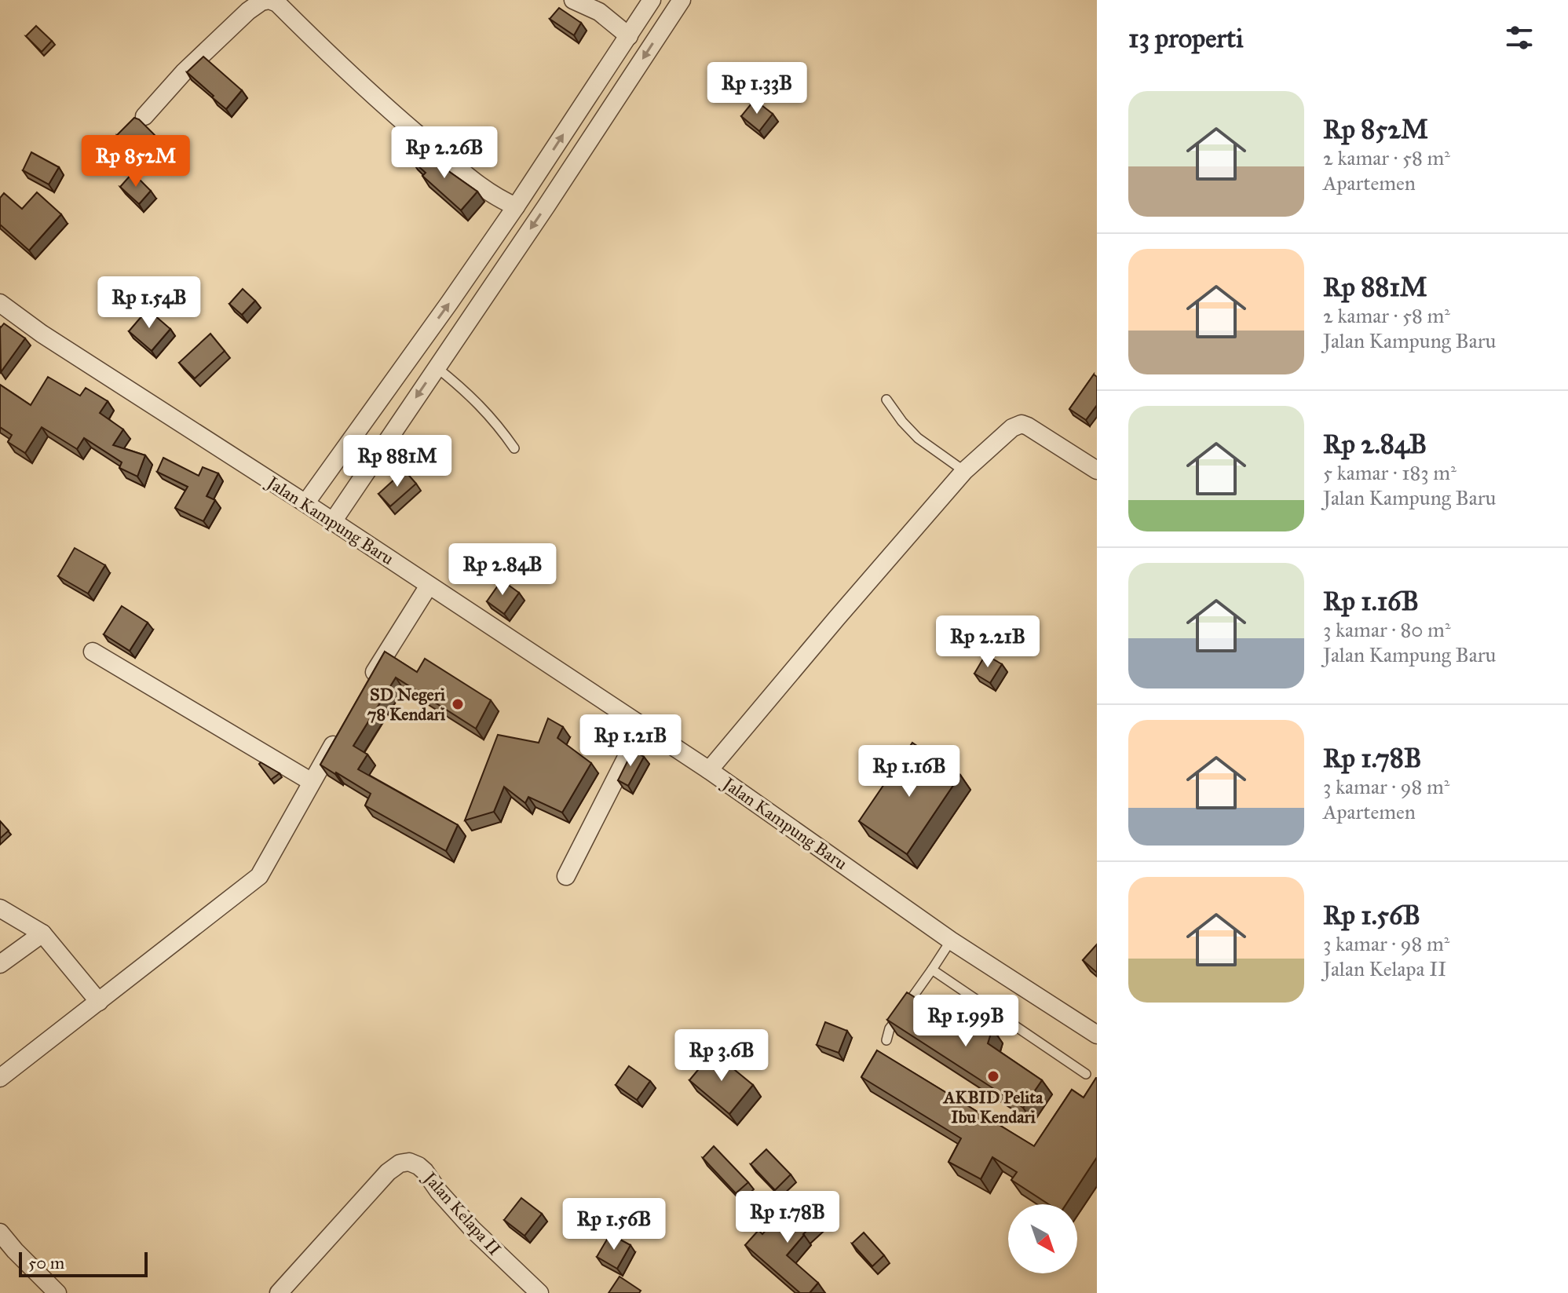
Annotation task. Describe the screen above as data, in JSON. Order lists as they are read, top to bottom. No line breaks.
{"streets":{"street":["Jalan Kampung Baru","Jalan Kelapa II"]},"places":["SD Negeri 78 Kendari","AKBID Pelita Ibu Kendari"],"scale_bar":"50 m","north":"bottom right","page":{"heading":"13 properti","price":["Rp 1.33B","Rp 2.26B","Rp 852M","Rp 1.54B","Rp 881M","Rp 2.84B","Rp 2.21B","Rp 1.21B","Rp 1.16B","Rp 1.99B","Rp 3.6B","Rp 1.78B","Rp 1.56B"],"list":[{"name":"Rp 852M","note":"2 kamar · 58 m² · Apartemen"},{"name":"Rp 881M","note":"2 kamar · 58 m² · Jalan Kampung Baru"},{"name":"Rp 2.84B","note":"5 kamar · 183 m² · Jalan Kampung Baru"},{"name":"Rp 1.16B","note":"3 kamar · 80 m² · Jalan Kampung Baru"},{"name":"Rp 1.78B","note":"3 kamar · 98 m² · Apartemen"},{"name":"Rp 1.56B","note":"3 kamar · 98 m² · Jalan Kelapa II"}],"scale":"50 m"}}
